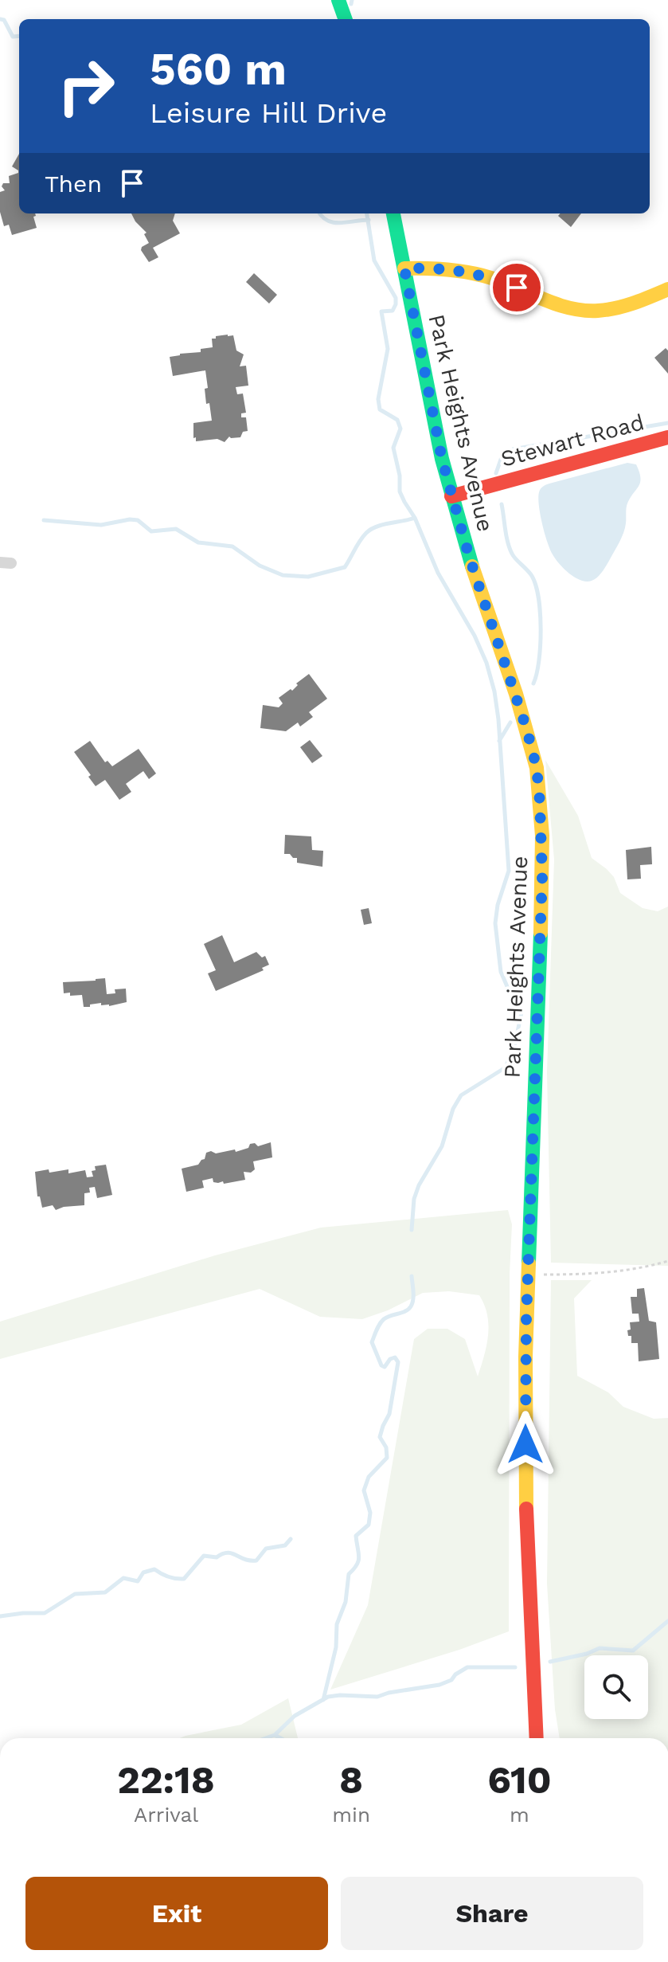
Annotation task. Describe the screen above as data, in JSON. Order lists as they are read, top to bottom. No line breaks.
{"streets":{"main road":["Park Heights Avenue","Stewart Road"]},"crossings":[["Park Heights Avenue","Stewart Road"]],"page":{"turn":["560 m","Leisure Hill Drive"],"then":"Then","eta":["22:18","Arrival","8","min","610","m"],"buttons":["Exit","Share"]}}
